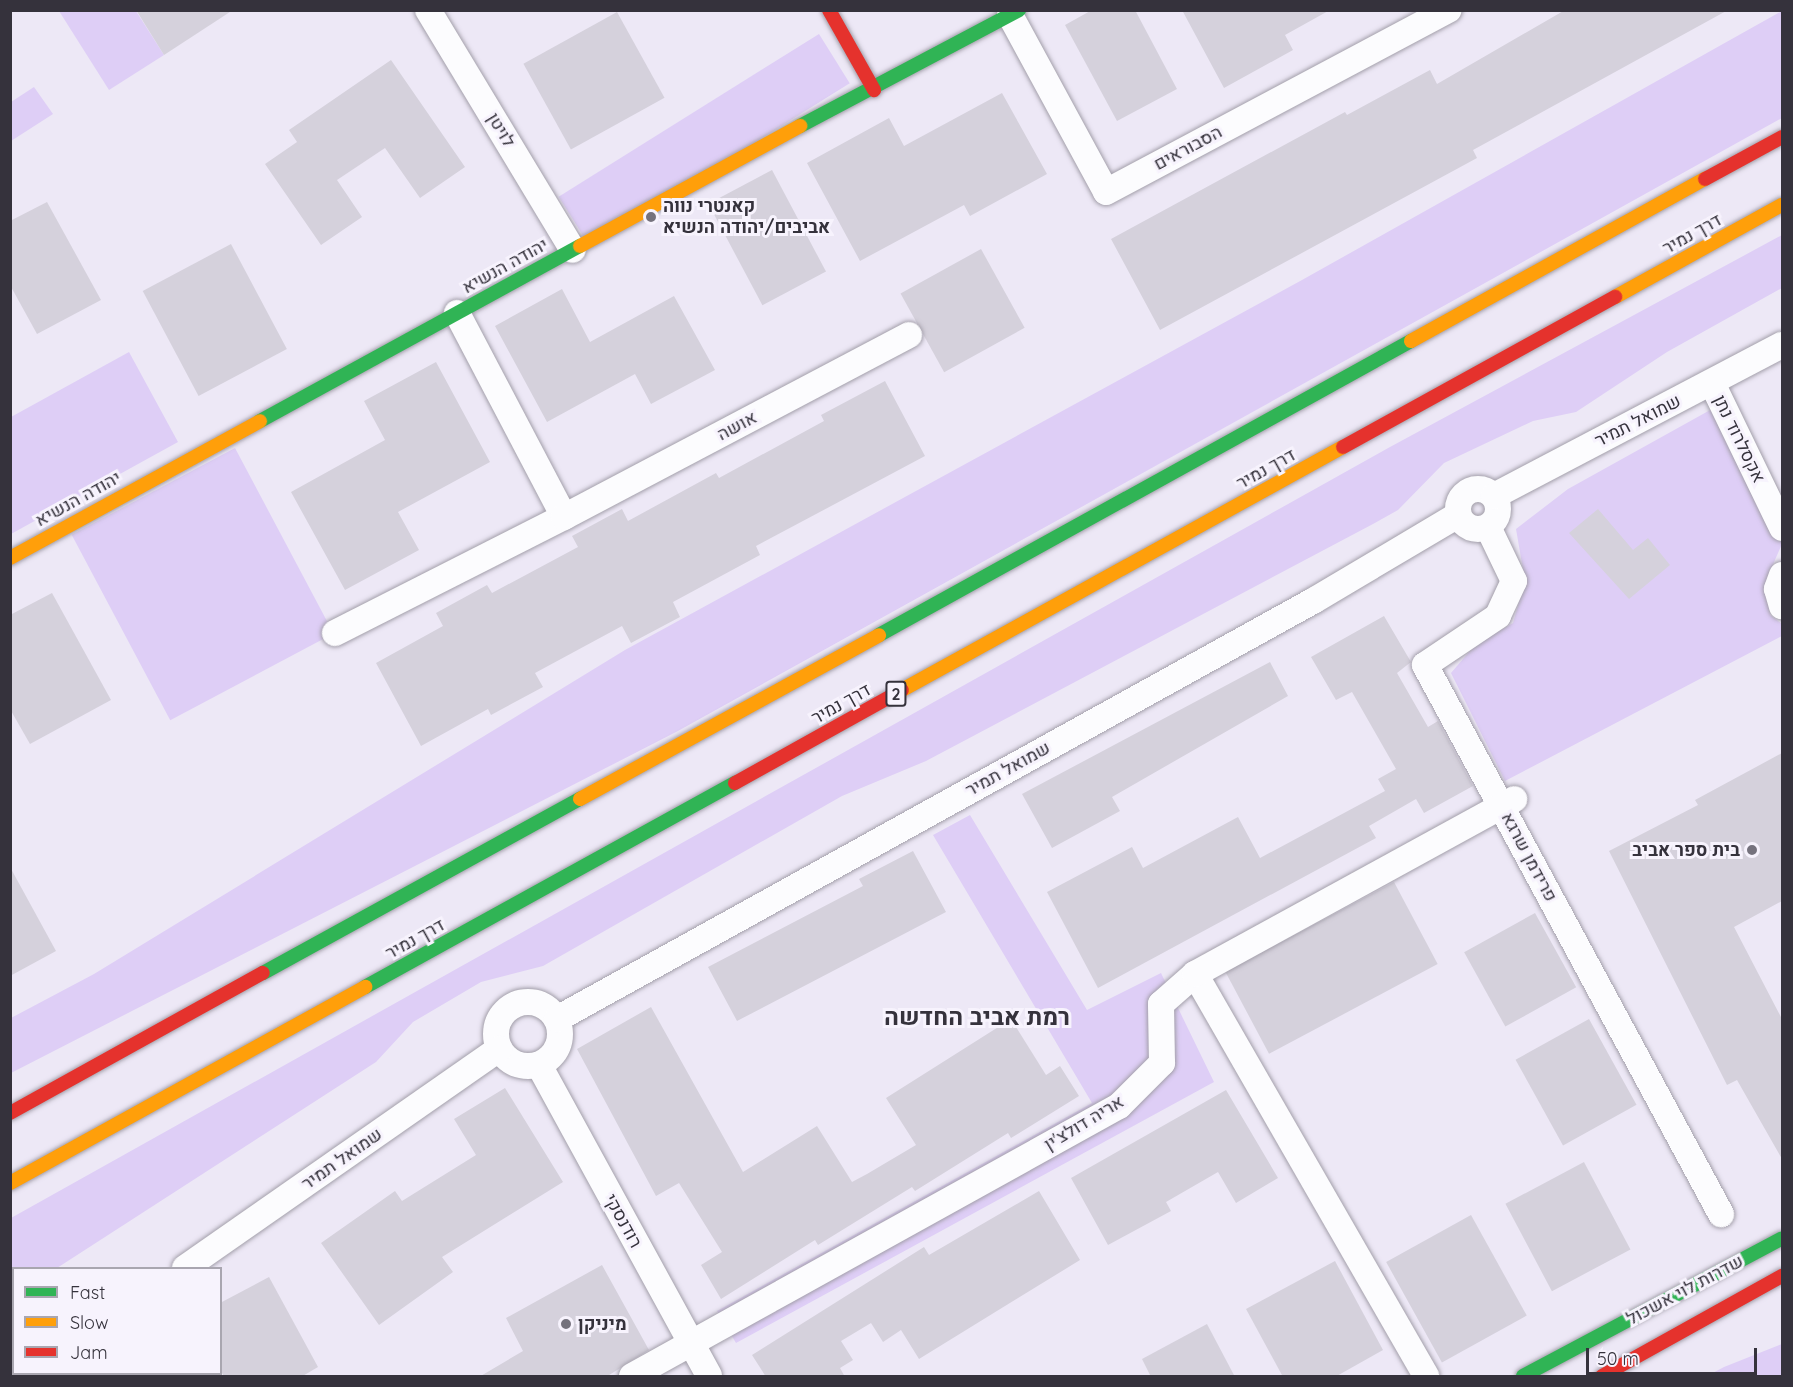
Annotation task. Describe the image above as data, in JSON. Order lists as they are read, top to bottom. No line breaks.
{"streets":{"main road":["דרך נמיר","יהודה הנשיא","2","שדרות לוי אשכול"],"street":["לויטן","הסבוראים","שמואל תמיר","אושה","אקסלרוד נתן","פרידמן שרגא","אריה דולצ'ין","רודנסקי"]},"crossings":[["לויטן","יהודה הנשיא"],["הסבוראים","יהודה הנשיא"],["שמואל תמיר","אקסלרוד נתן"],["שמואל תמיר","פרידמן שרגא"],["שמואל תמיר","רודנסקי"],["פרידמן שרגא","אריה דולצ'ין"],["אריה דולצ'ין","רודנסקי"]],"districts":["רמת אביב החדשה"],"places":["קאנטרי נווה אביבים/יהודה הנשיא","בית ספר אביב","מיניקן"],"legend":["Fast","Slow","Jam"],"scale_bar":"50 m"}
